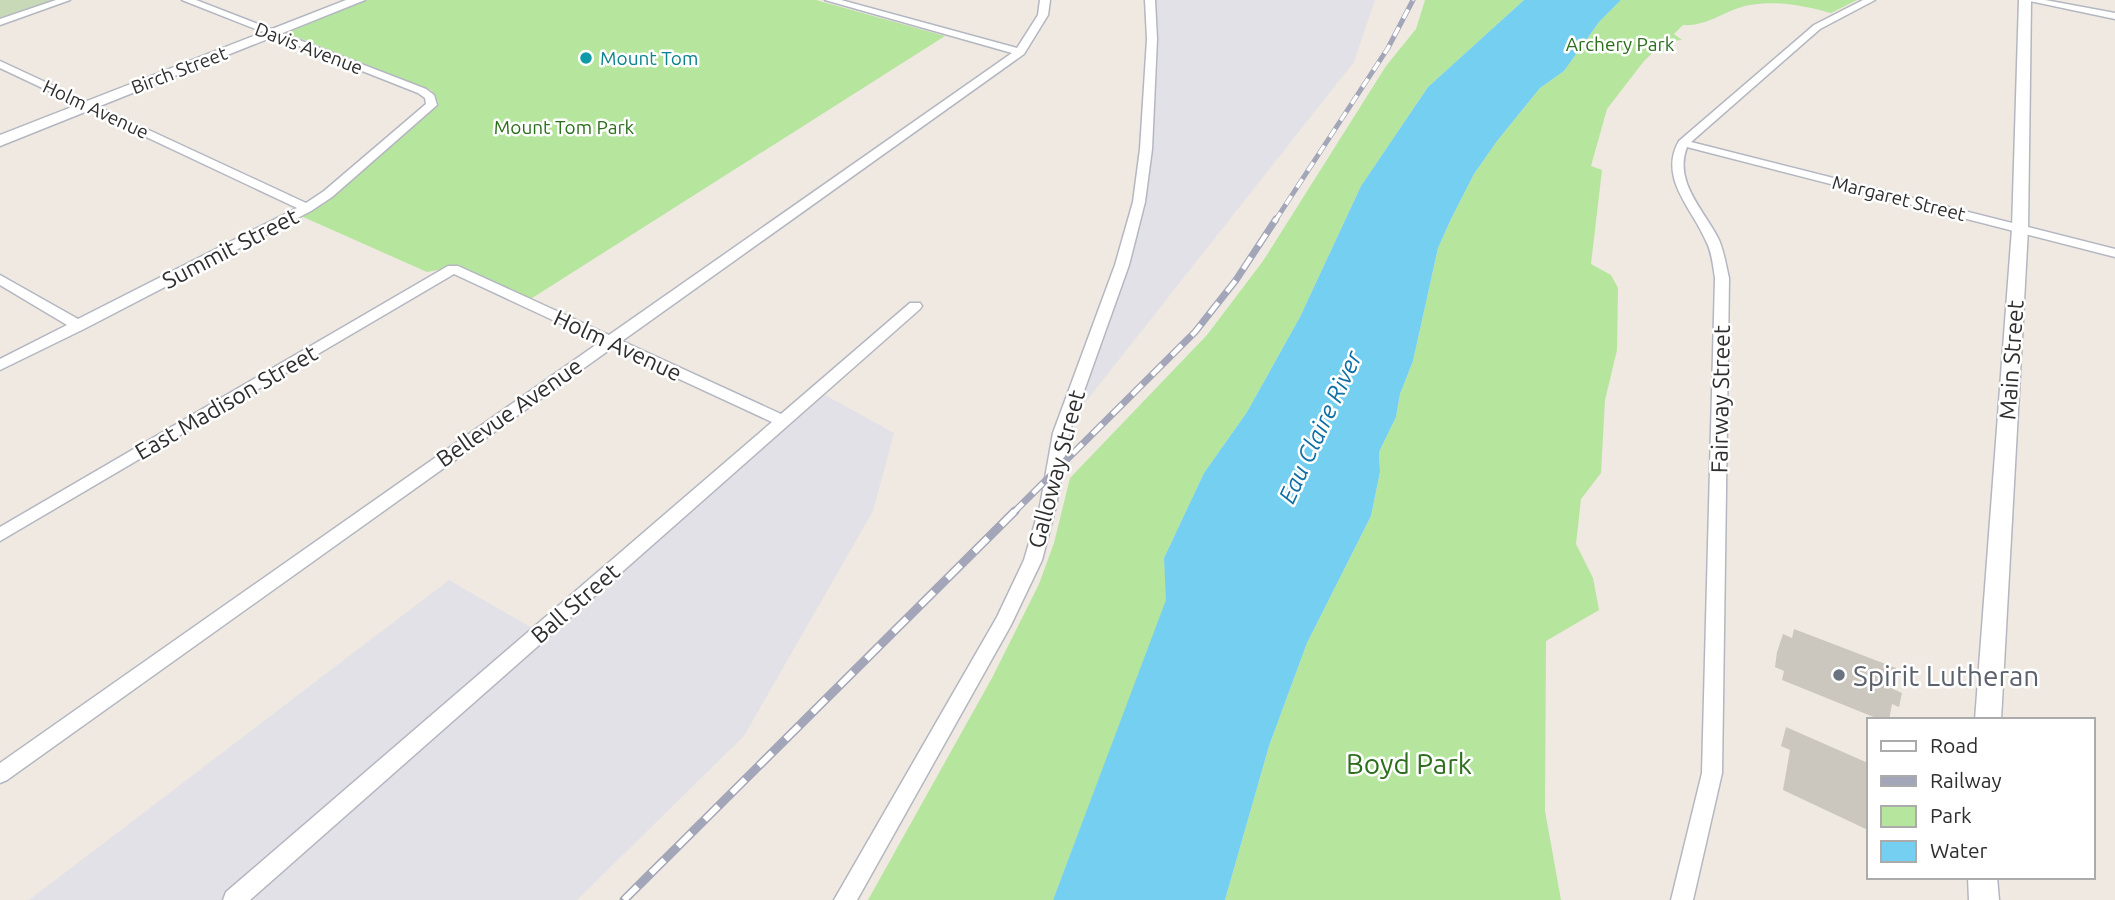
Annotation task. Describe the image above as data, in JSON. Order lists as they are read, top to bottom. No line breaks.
{"streets":{"main road":["Birch Street"],"street":["Davis Avenue","Holm Avenue","Margaret Street","Summit Street","Main Street","Fairway Street","East Madison Street","Bellevue Avenue","Galloway Street","Ball Street"]},"crossings":[["Davis Avenue","Birch Street"],["Davis Avenue","Summit Street"],["Birch Street","Holm Avenue"],["Holm Avenue","Summit Street"],["Holm Avenue","East Madison Street"],["Holm Avenue","Bellevue Avenue"],["Holm Avenue","Ball Street"],["Margaret Street","Main Street"],["Margaret Street","Fairway Street"]],"water":["Eau Claire River"],"parks":["Archery Park","Mount Tom Park","Boyd Park"],"places":["Mount Tom","Spirit Lutheran"],"legend":["Road","Railway","Park","Water"]}
